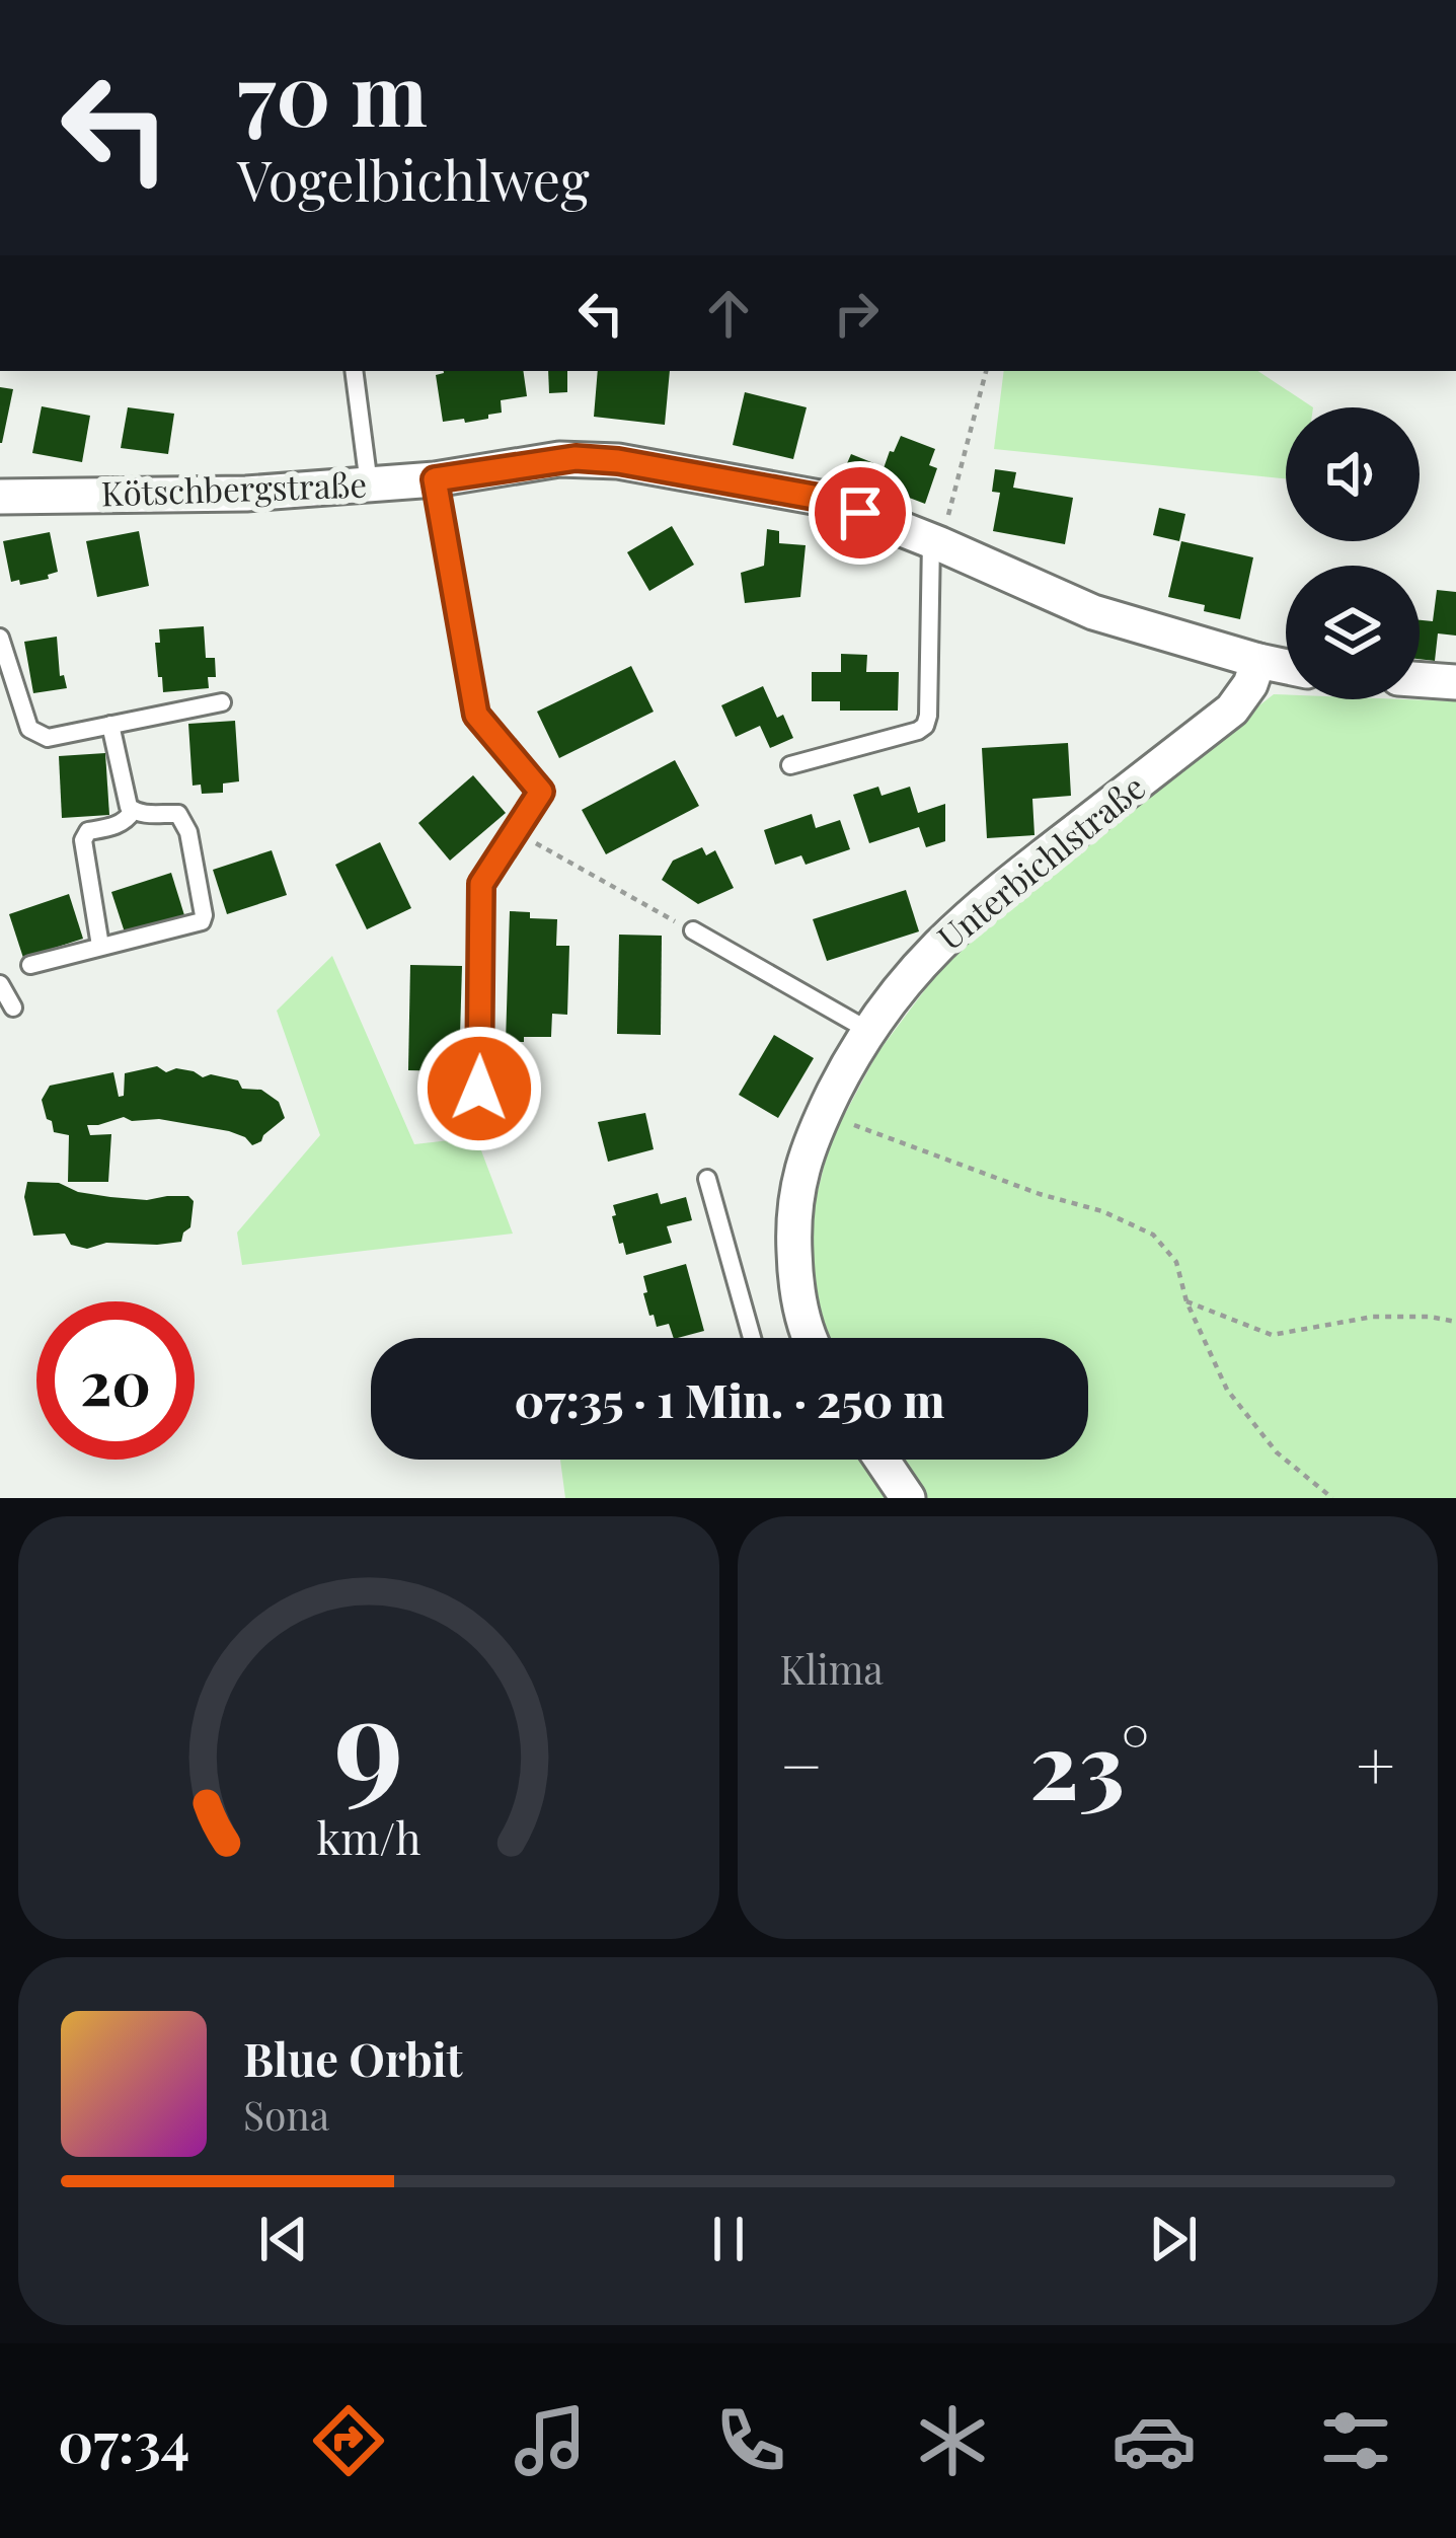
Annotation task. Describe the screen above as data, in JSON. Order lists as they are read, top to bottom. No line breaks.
{"streets":{"street":["Kötschbergstraße","Unterbichlstraße"]},"crossings":[["Kötschbergstraße","Unterbichlstraße"]],"page":{"turn":["70 m","Vogelbichlweg"],"limit":"20","trip":"07:35 · 1 Min. · 250 m","tile":"Klima","heat":["−","23°","+"],"song":["Blue Orbit","Sona"],"tabs":"07:34","gauge":["9","km/h"]}}
